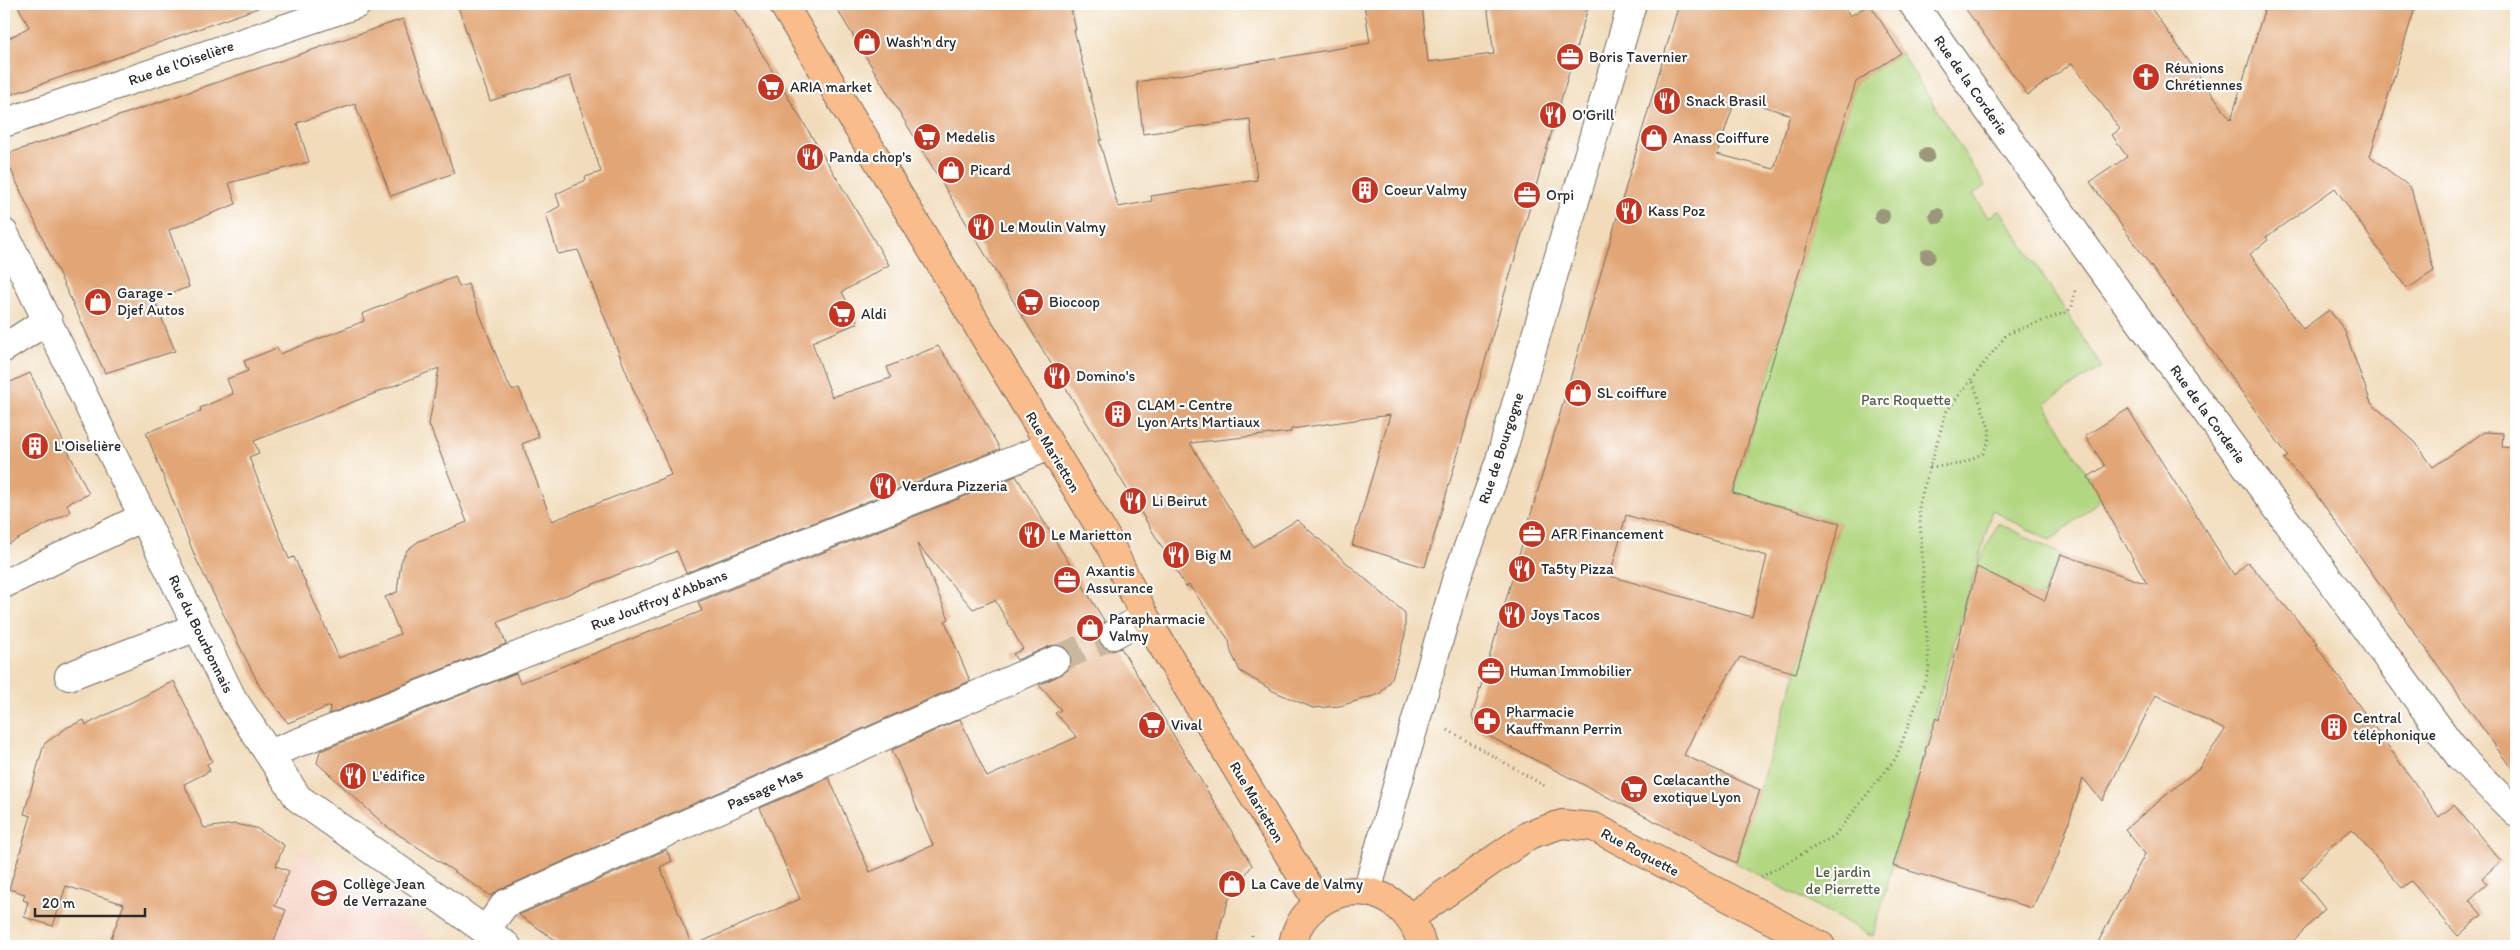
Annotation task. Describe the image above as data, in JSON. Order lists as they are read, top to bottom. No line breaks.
{"streets":{"main road":["Rue Marietton","Rue Roquette"],"street":["Rue de l'Oiselière","Rue de la Corderie","Rue de Bourgogne","Rue Jouffroy d'Abbans","Rue du Bourbonnais","Passage Mas"]},"crossings":[["Rue Marietton","Rue Jouffroy d'Abbans"],["Rue Jouffroy d'Abbans","Rue du Bourbonnais"],["Rue du Bourbonnais","Passage Mas"]],"parks":["Parc Roquette","Le jardin de Pierrette"],"places":{"shop":["Wash'n dry","Anass Coiffure","Picard","Garage - Djef Autos","SL coiffure","Parapharmacie Valmy","La Cave de Valmy"],"office":["Boris Tavernier","Orpi","AFR Financement","Axantis Assurance","Human Immobilier"],"church":["Réunions Chrétiennes"],"supermarket":["ARIA market","Medelis","Biocoop","Aldi","Vival","Cœlacanthe exotique Lyon"],"restaurant":["Snack Brasil","O'Grill","Panda chop's","Kass Poz","Le Moulin Valmy","Domino's","Verdura Pizzeria","Li Beirut","Le Marietton","Big M","Ta5ty Pizza","Joys Tacos","L'édifice"],"building":["Coeur Valmy","CLAM - Centre Lyon Arts Martiaux","L'Oiselière","Central téléphonique"],"pharmacy":["Pharmacie Kauffmann Perrin"],"school or university":["Collège Jean de Verrazane"]},"scale_bar":"20 m"}
